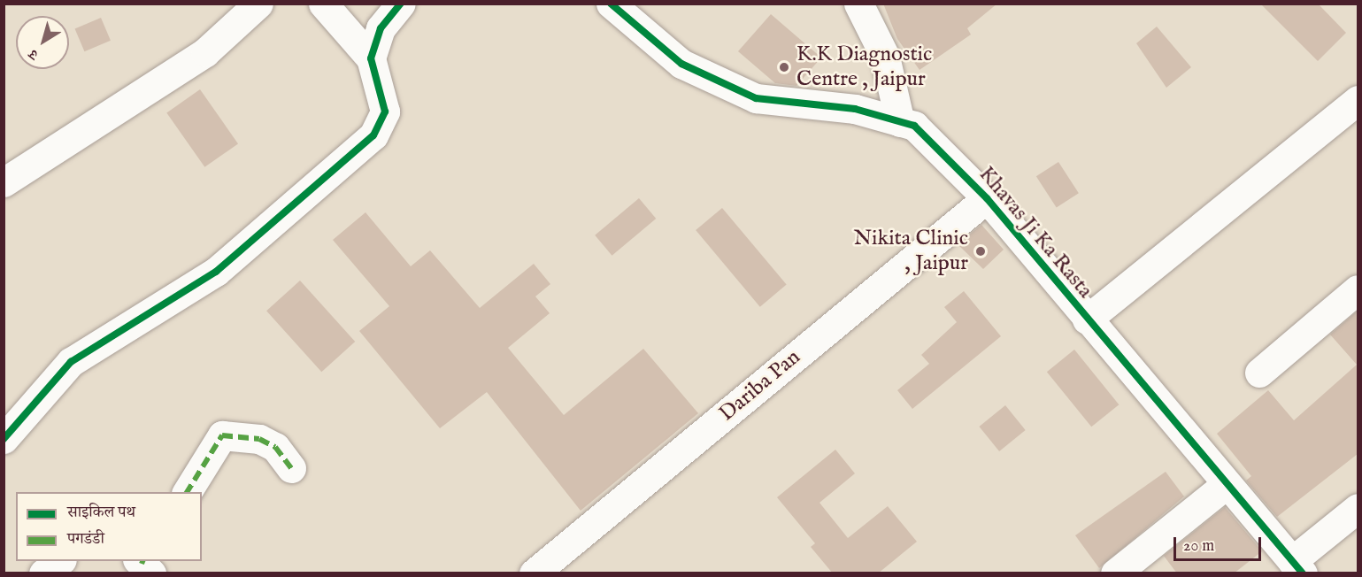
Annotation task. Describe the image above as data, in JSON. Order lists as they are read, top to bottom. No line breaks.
{"streets":{"street":["Khavas Ji Ka Rasta","Dariba Pan"]},"crossings":[["Khavas Ji Ka Rasta","Dariba Pan"]],"places":["K.K Diagnostic Centre , Jaipur","Nikita Clinic , Jaipur"],"legend":["साइकिल पथ","पगडंडी"],"scale_bar":"20 m","north":"bottom left"}
